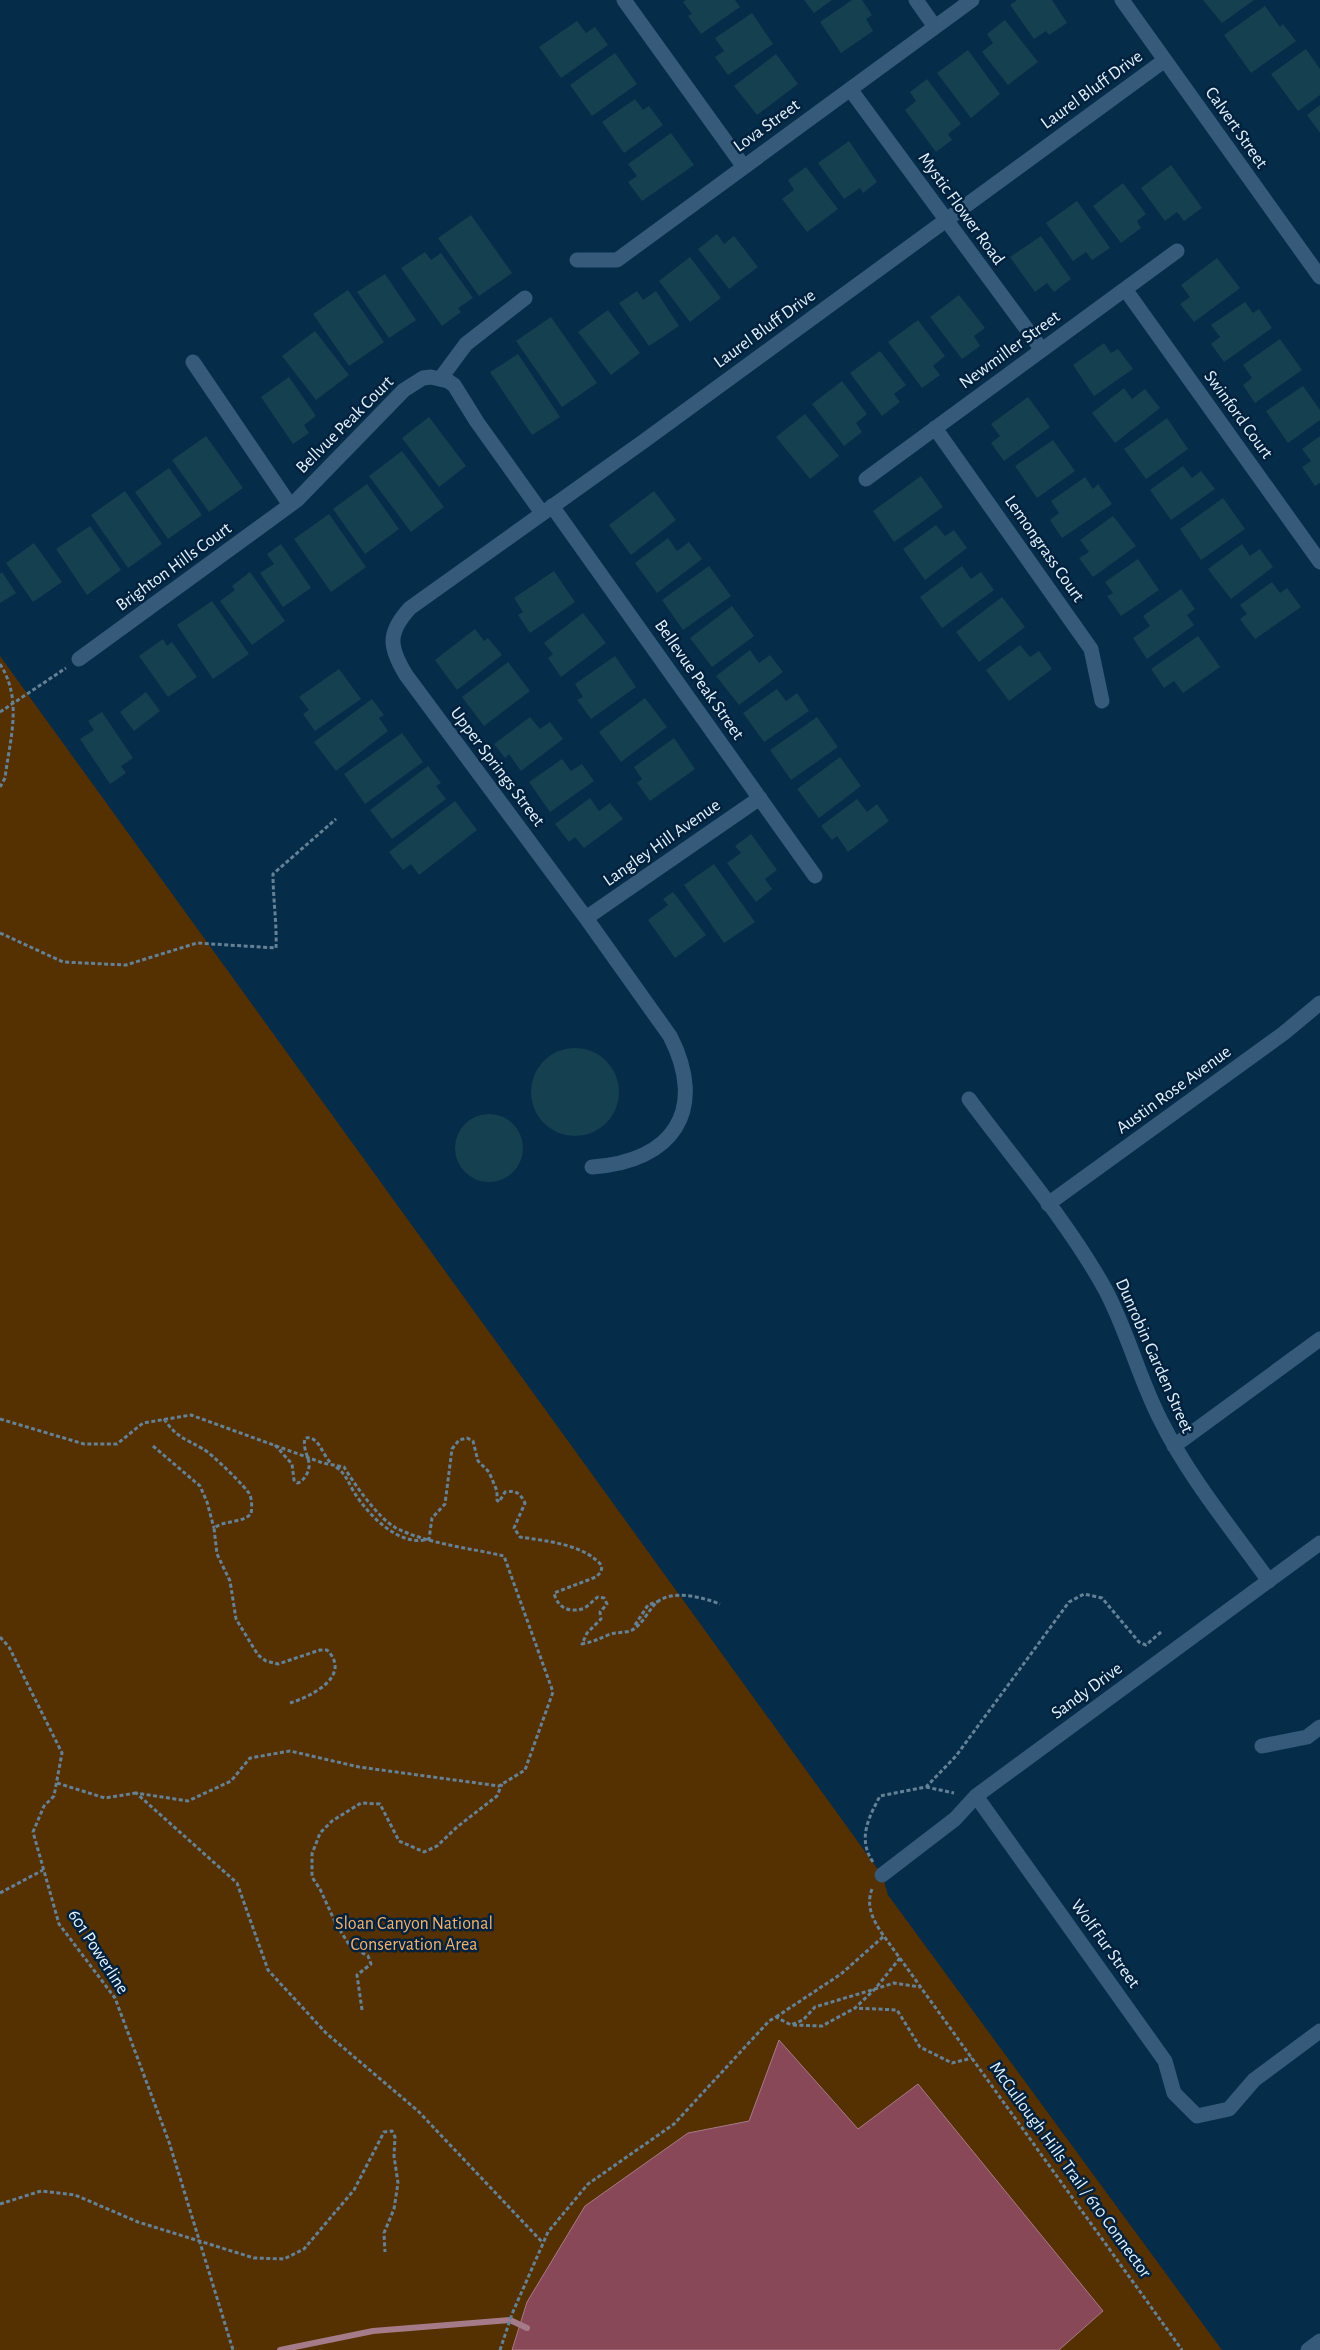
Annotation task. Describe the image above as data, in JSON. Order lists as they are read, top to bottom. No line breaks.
{"streets":{"street":["Laurel Bluff Drive","Lova Street","Calvert Street","Mystic Flower Road","Newmiller Street","Swinford Court","Bellvue Peak Court","Lemongrass Court","Brighton Hills Court","Bellevue Peak Street","Upper Springs Street","Langley Hill Avenue","Austin Rose Avenue","Dunrobin Garden Street","Sandy Drive","Wolf Fur Street"],"path":["601 Powerline","McCullough Hills Trail / 610 Connector"]},"crossings":[["Laurel Bluff Drive","Calvert Street"],["Laurel Bluff Drive","Mystic Flower Road"],["Laurel Bluff Drive","Bellevue Peak Street"],["Laurel Bluff Drive","Upper Springs Street"],["Lova Street","Mystic Flower Road"],["Mystic Flower Road","Newmiller Street"],["Newmiller Street","Swinford Court"],["Newmiller Street","Lemongrass Court"],["Bellvue Peak Court","Brighton Hills Court"],["Bellevue Peak Street","Langley Hill Avenue"],["Upper Springs Street","Langley Hill Avenue"],["Austin Rose Avenue","Dunrobin Garden Street"],["Dunrobin Garden Street","Sandy Drive"],["Sandy Drive","Wolf Fur Street"]],"parks":["Sloan Canyon National Conservation Area"]}
